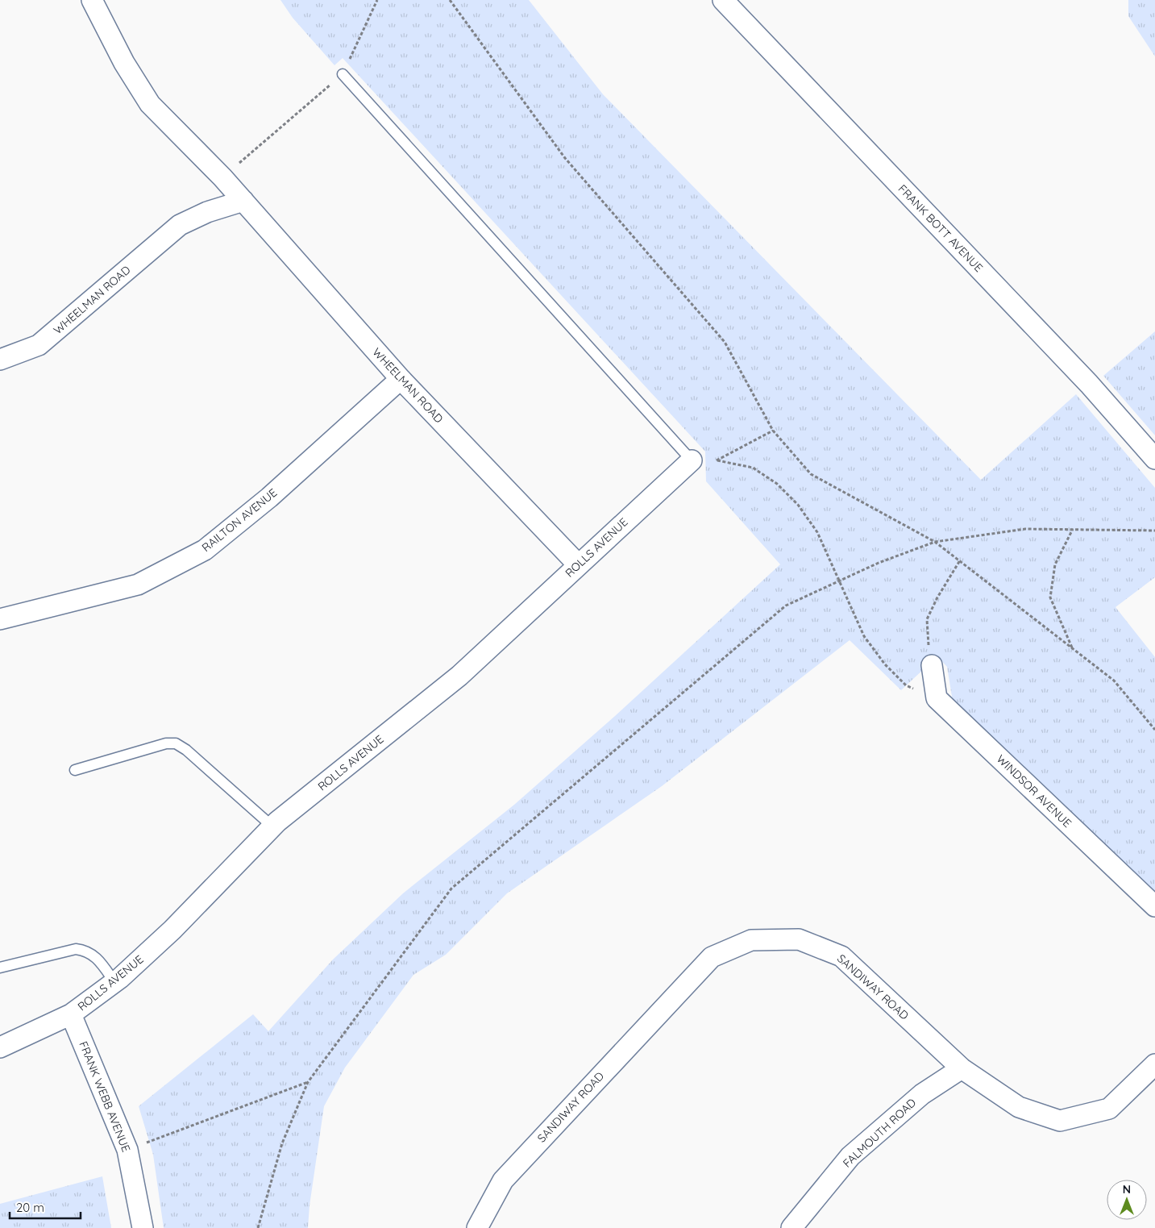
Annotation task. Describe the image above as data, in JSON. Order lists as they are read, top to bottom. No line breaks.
{"streets":{"street":["FRANK BOTT AVENUE","WHEELMAN ROAD","RAILTON AVENUE","ROLLS AVENUE","WINDSOR AVENUE","SANDIWAY ROAD","FRANK WEBB AVENUE","FALMOUTH ROAD"]},"crossings":[["WHEELMAN ROAD","RAILTON AVENUE"],["WHEELMAN ROAD","ROLLS AVENUE"],["ROLLS AVENUE","FRANK WEBB AVENUE"],["SANDIWAY ROAD","FALMOUTH ROAD"]],"scale_bar":"20 m","north":"top"}
